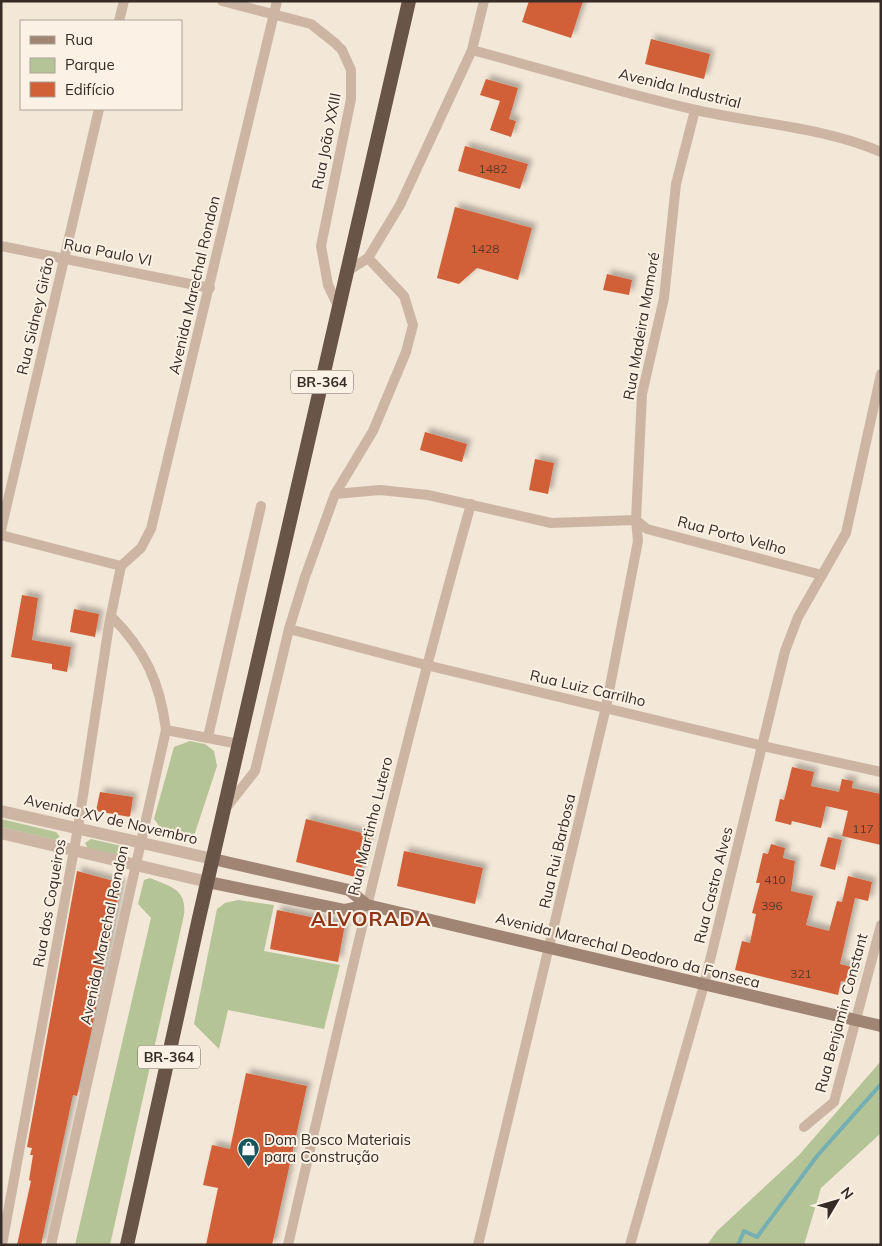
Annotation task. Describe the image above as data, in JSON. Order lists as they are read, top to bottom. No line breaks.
{"streets":{"highway":["BR-364"],"main road":["Avenida Marechal Deodoro da Fonseca"],"street":["Avenida Industrial","Rua João XXIII","Rua Paulo VI","Avenida Marechal Rondon","Rua Sidney Girão","Rua Madeira Mamoré","Rua Porto Velho","Rua Luiz Carrilho","Avenida XV de Novembro","Rua Martinho Lutero","Rua Rui Barbosa","Rua Castro Alves","Rua dos Coqueiros","Rua Benjamin Constant"]},"crossings":[["Avenida Industrial","Rua Madeira Mamoré"],["Rua João XXIII","Avenida Marechal Rondon"],["Rua João XXIII","BR-364"],["Rua Paulo VI","Avenida Marechal Rondon"],["Rua Paulo VI","Rua Sidney Girão"],["Avenida Marechal Rondon","Avenida XV de Novembro"],["Avenida Marechal Rondon","Rua dos Coqueiros"],["Rua Madeira Mamoré","Rua Porto Velho"],["Rua Madeira Mamoré","Rua Rui Barbosa"],["BR-364","Avenida XV de Novembro"],["BR-364","Avenida Marechal Deodoro da Fonseca"],["Rua Porto Velho","Rua Rui Barbosa"],["Rua Porto Velho","Rua Castro Alves"],["Rua Luiz Carrilho","Rua Martinho Lutero"],["Rua Luiz Carrilho","Rua Rui Barbosa"],["Rua Luiz Carrilho","Rua Castro Alves"],["Avenida XV de Novembro","Rua dos Coqueiros"],["Avenida XV de Novembro","Avenida Marechal Deodoro da Fonseca"],["Rua Martinho Lutero","Avenida Marechal Deodoro da Fonseca"],["Rua Rui Barbosa","Avenida Marechal Deodoro da Fonseca"],["Rua Castro Alves","Avenida Marechal Deodoro da Fonseca"],["Avenida Marechal Deodoro da Fonseca","Rua Benjamin Constant"]],"districts":["ALVORADA"],"places":{"shop":["Dom Bosco Materiais para Construção"]},"house_numbers":["1482","1428","117","410","396","321"],"legend":["Rua","Parque","Edifício"],"north":"top right"}
